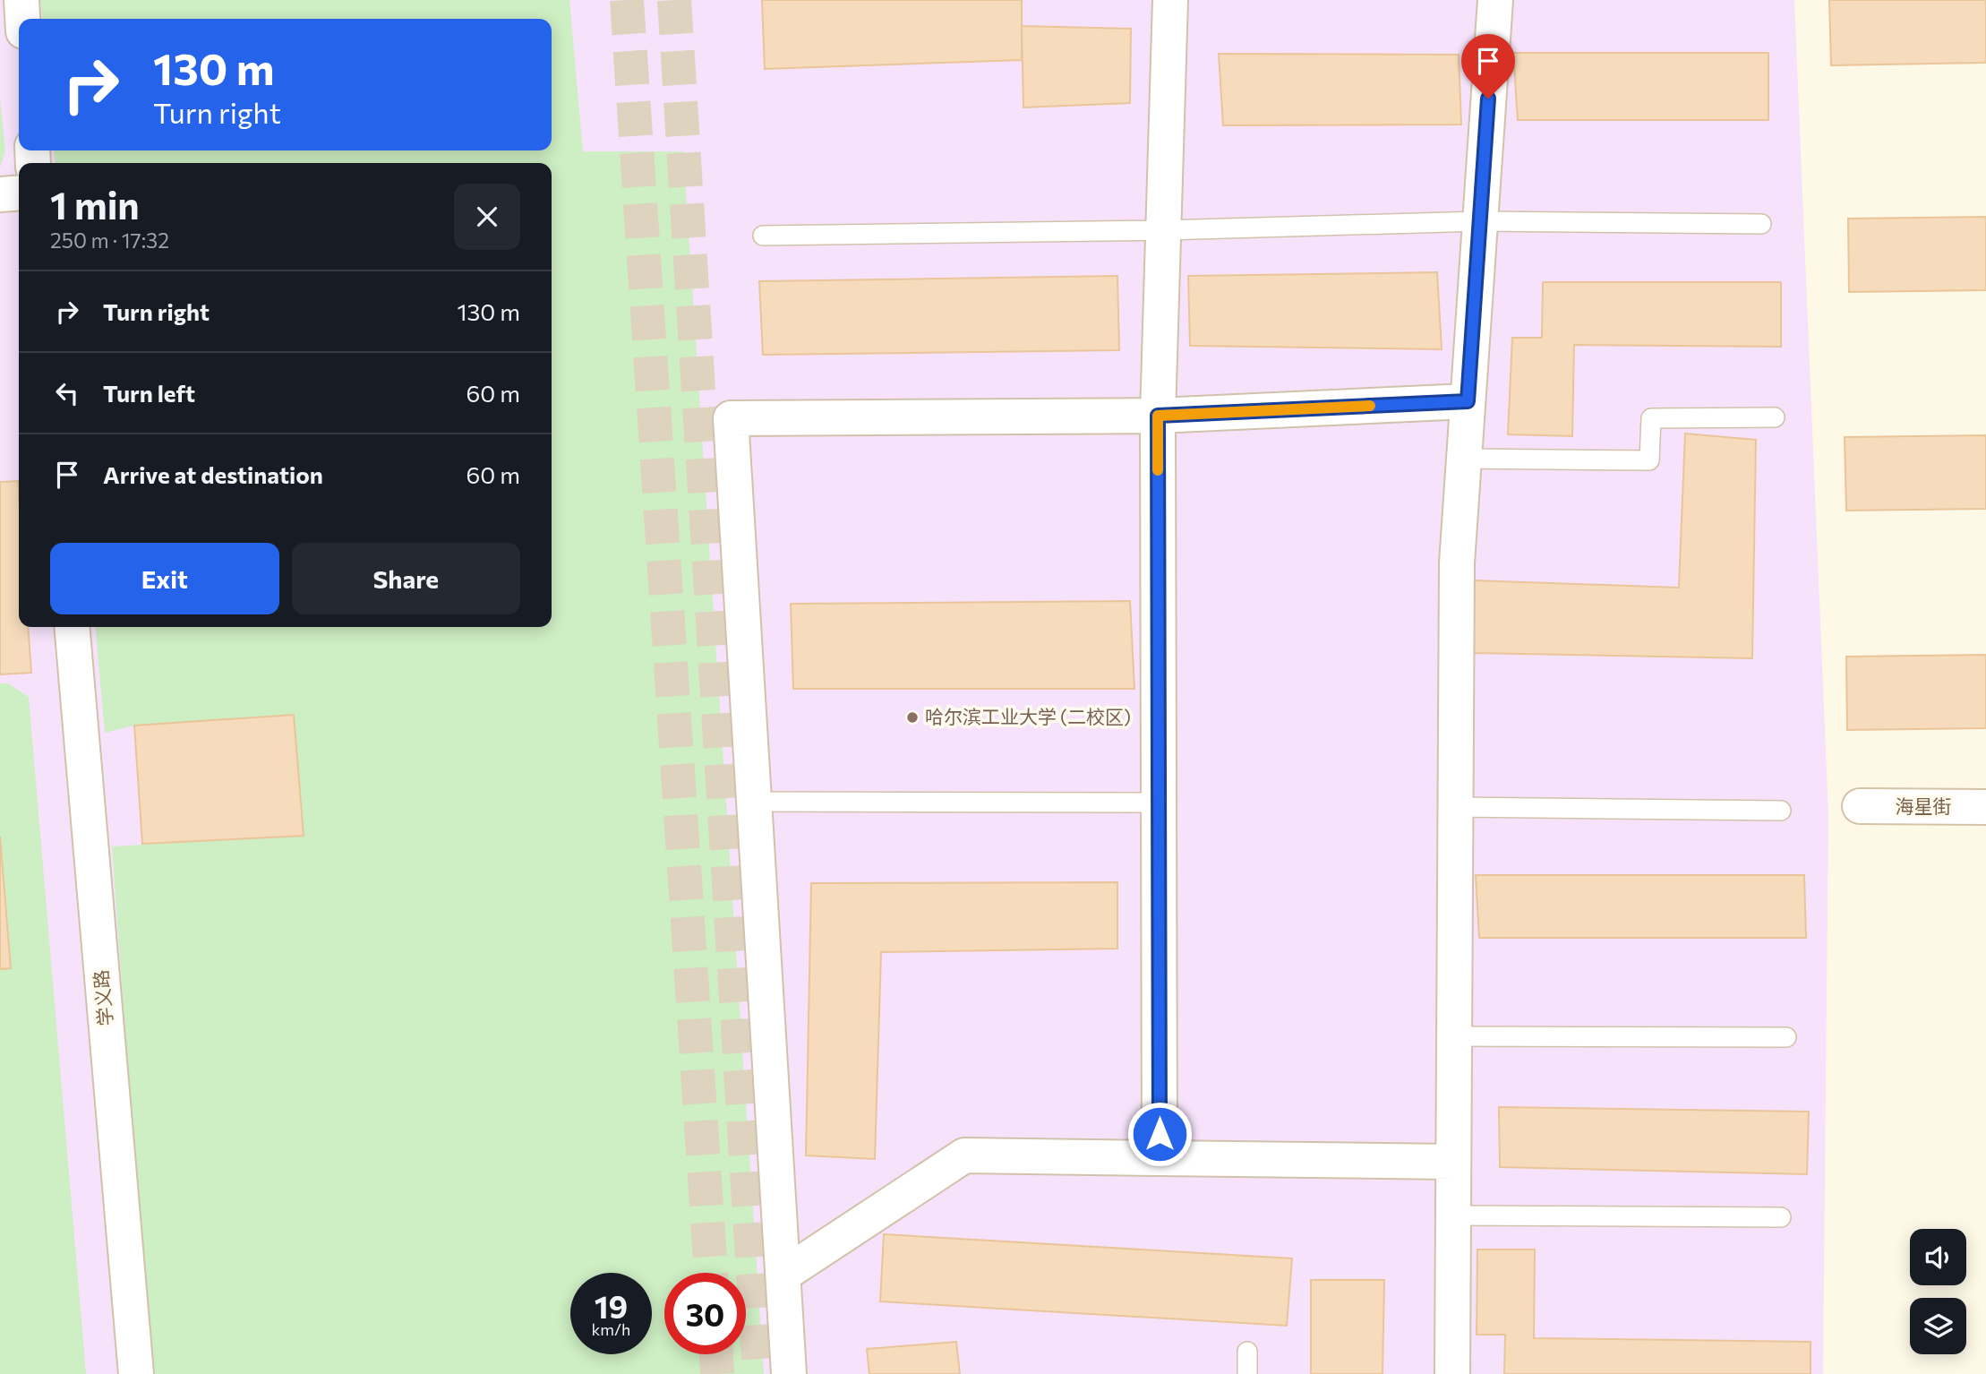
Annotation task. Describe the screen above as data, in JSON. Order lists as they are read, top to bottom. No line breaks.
{"streets":{"street":["海星街","学义路"]},"places":["哈尔滨工业大学 (二校区)"],"page":{"turn":["130 m","Turn right"],"heading":["1 min","250 m · 17:32"],"list":[{"name":"Turn right","value":"130 m"},{"name":"Turn left","value":"60 m"},{"name":"Arrive at destination","value":"60 m"}],"buttons":["Exit","Share"],"speed":"19 km/h","limit":"30"}}
